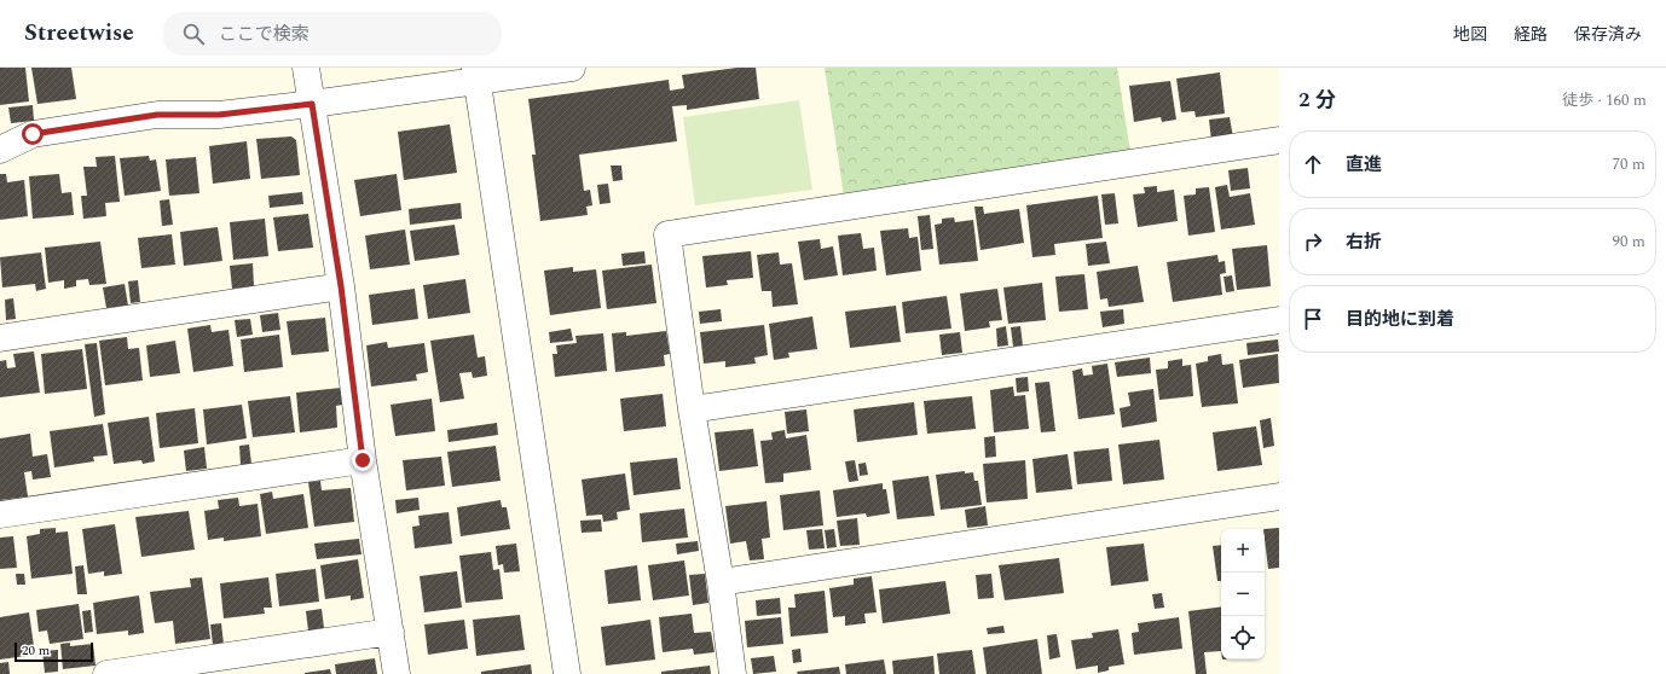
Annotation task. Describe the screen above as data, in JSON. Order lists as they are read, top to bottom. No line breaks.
{"scale_bar":"20 m","page":{"header":"Streetwise","search":"ここで検索","nav":["地図","経路","保存済み"],"heading":["2 分","徒歩 · 160 m"],"list":[["直進","70 m"],["右折","90 m"],"目的地に到着"],"map_buttons":["+","−"],"scale":"20 m"}}
